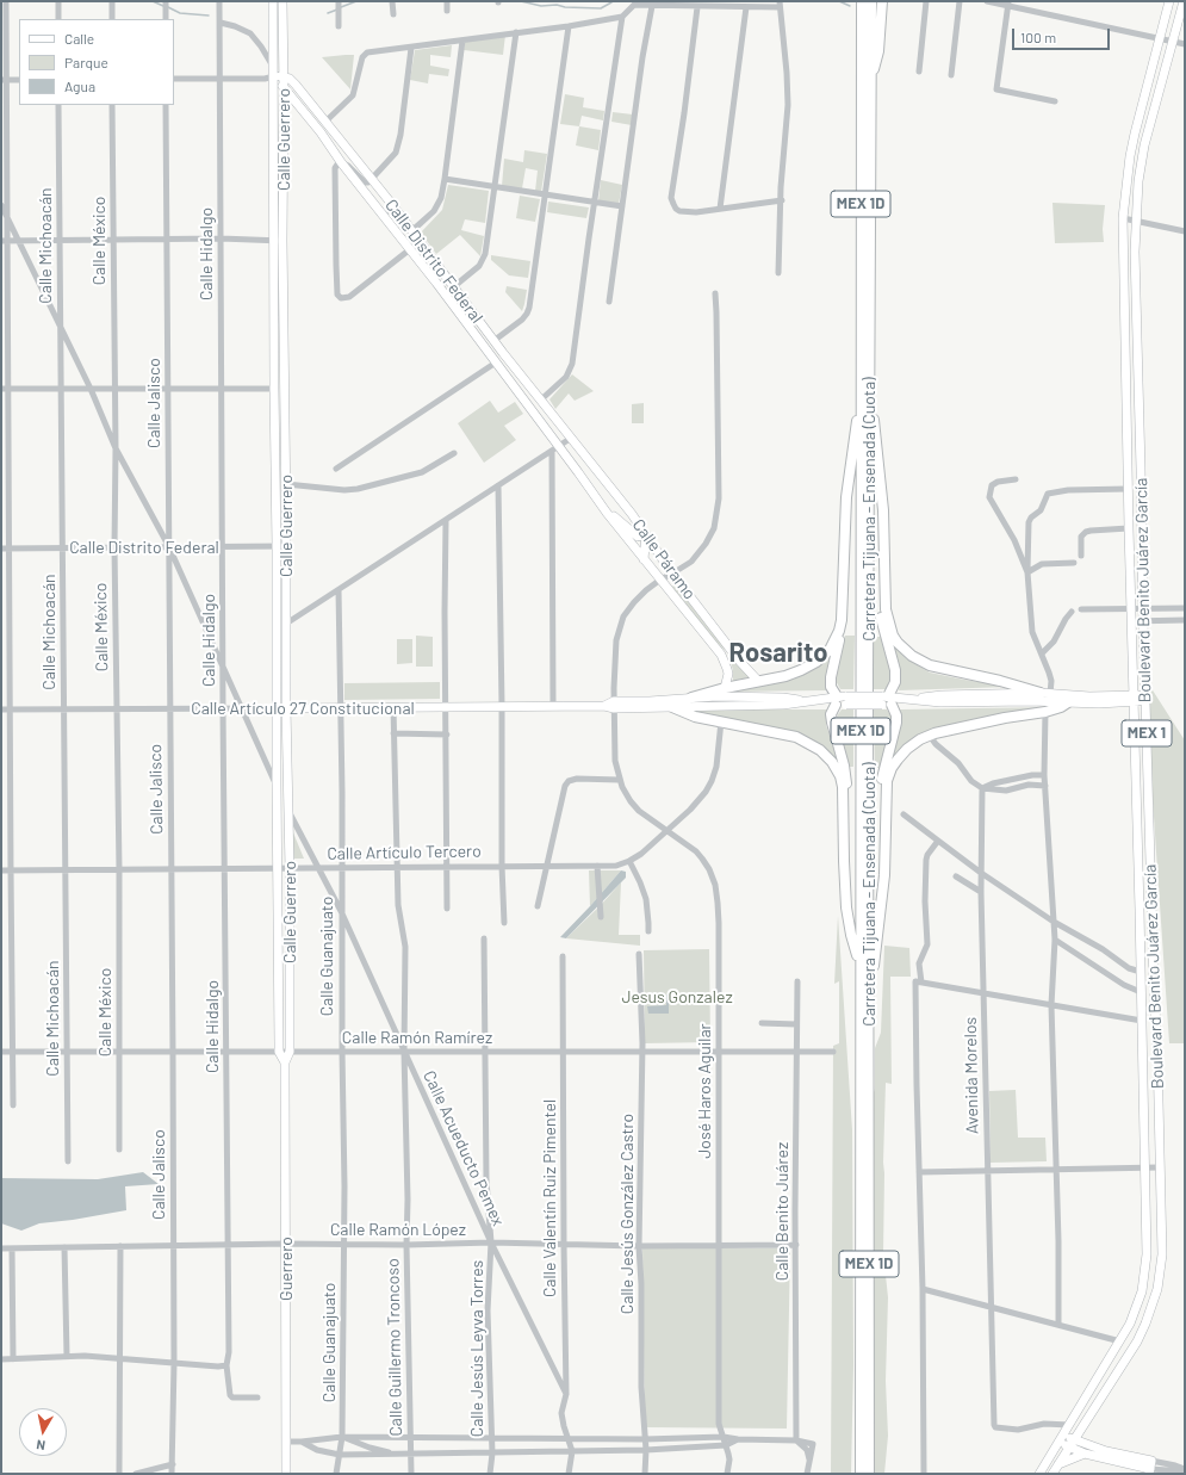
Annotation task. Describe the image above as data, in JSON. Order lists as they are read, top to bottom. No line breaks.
{"streets":{"highway":["MEX 1D","Carretera Tijuana - Ensenada (Cuota)"],"main road":["Calle Guerrero","Calle Distrito Federal","Calle Páramo","Boulevard Benito Juárez García","Calle Artículo 27 Constitucional","MEX 1","Guerrero"],"street":["Calle México","Calle Michoacán","Calle Hidalgo","Calle Jalisco","Calle Artículo Tercero","Calle Guanajuato","Calle Ramón Ramírez","Avenida Morelos","José Haros Aguilar","Calle Acueducto Pemex","Calle Valentín Ruiz Pimentel","Calle Benito Juárez","Calle Jesús González Castro","Calle Ramón López","Calle Guillermo Troncoso","Calle Jesús Leyva Torres"]},"crossings":[["Calle Guerrero","Calle Distrito Federal"],["Calle Guerrero","Calle Artículo 27 Constitucional"],["Calle Guerrero","Calle Artículo Tercero"],["Calle Guerrero","Calle Ramón Ramírez"],["Calle Guerrero","Calle Acueducto Pemex"],["Calle Guerrero","Guerrero"],["Calle México","Calle Distrito Federal"],["Calle México","Calle Artículo 27 Constitucional"],["Calle México","Calle Artículo Tercero"],["Calle México","Calle Ramón Ramírez"],["Calle Michoacán","Calle Distrito Federal"],["Calle Michoacán","Calle Artículo 27 Constitucional"],["Calle Michoacán","Calle Artículo Tercero"],["Calle Michoacán","Calle Ramón Ramírez"],["Calle Hidalgo","Calle Distrito Federal"],["Calle Hidalgo","Calle Artículo 27 Constitucional"],["Calle Hidalgo","Calle Artículo Tercero"],["Calle Hidalgo","Calle Ramón Ramírez"],["Calle Hidalgo","Calle Ramón López"],["Calle Distrito Federal","Calle Jalisco"],["Calle Distrito Federal","Calle Páramo"],["Calle Jalisco","Calle Artículo 27 Constitucional"],["Calle Jalisco","Calle Artículo Tercero"],["Calle Jalisco","Calle Ramón Ramírez"],["Calle Jalisco","Calle Ramón López"],["Calle Páramo","José Haros Aguilar"],["Boulevard Benito Juárez García","Calle Artículo 27 Constitucional"],["Boulevard Benito Juárez García","MEX 1"],["Boulevard Benito Juárez García","Avenida Morelos"],["Calle Artículo 27 Constitucional","Calle Guanajuato"],["Calle Artículo 27 Constitucional","José Haros Aguilar"],["Calle Artículo 27 Constitucional","Calle Guillermo Troncoso"],["Calle Artículo Tercero","Calle Guanajuato"],["Calle Artículo Tercero","José Haros Aguilar"],["Calle Artículo Tercero","Calle Acueducto Pemex"],["Calle Artículo Tercero","Calle Guillermo Troncoso"],["Calle Guanajuato","Calle Ramón Ramírez"],["Calle Guanajuato","Calle Acueducto Pemex"],["Calle Guanajuato","Calle Ramón López"],["Calle Ramón Ramírez","José Haros Aguilar"],["Calle Ramón Ramírez","Calle Acueducto Pemex"],["Calle Ramón Ramírez","Calle Valentín Ruiz Pimentel"],["Calle Ramón Ramírez","Calle Benito Juárez"],["Calle Ramón Ramírez","Calle Jesús González Castro"],["Calle Ramón Ramírez","Guerrero"],["Calle Ramón Ramírez","Calle Guillermo Troncoso"],["Calle Ramón Ramírez","Calle Jesús Leyva Torres"],["José Haros Aguilar","Calle Ramón López"],["Calle Acueducto Pemex","Calle Valentín Ruiz Pimentel"],["Calle Acueducto Pemex","Calle Ramón López"],["Calle Acueducto Pemex","Calle Guillermo Troncoso"],["Calle Acueducto Pemex","Calle Jesús Leyva Torres"],["Calle Valentín Ruiz Pimentel","Calle Ramón López"],["Calle Benito Juárez","Calle Ramón López"],["Calle Jesús González Castro","Calle Ramón López"],["Calle Ramón López","Guerrero"],["Calle Ramón López","Calle Guillermo Troncoso"],["Calle Ramón López","Calle Jesús Leyva Torres"]],"districts":["Rosarito"],"parks":["Jesus Gonzalez"],"legend":["Calle","Parque","Agua"],"scale_bar":"100 m","north":"bottom"}
